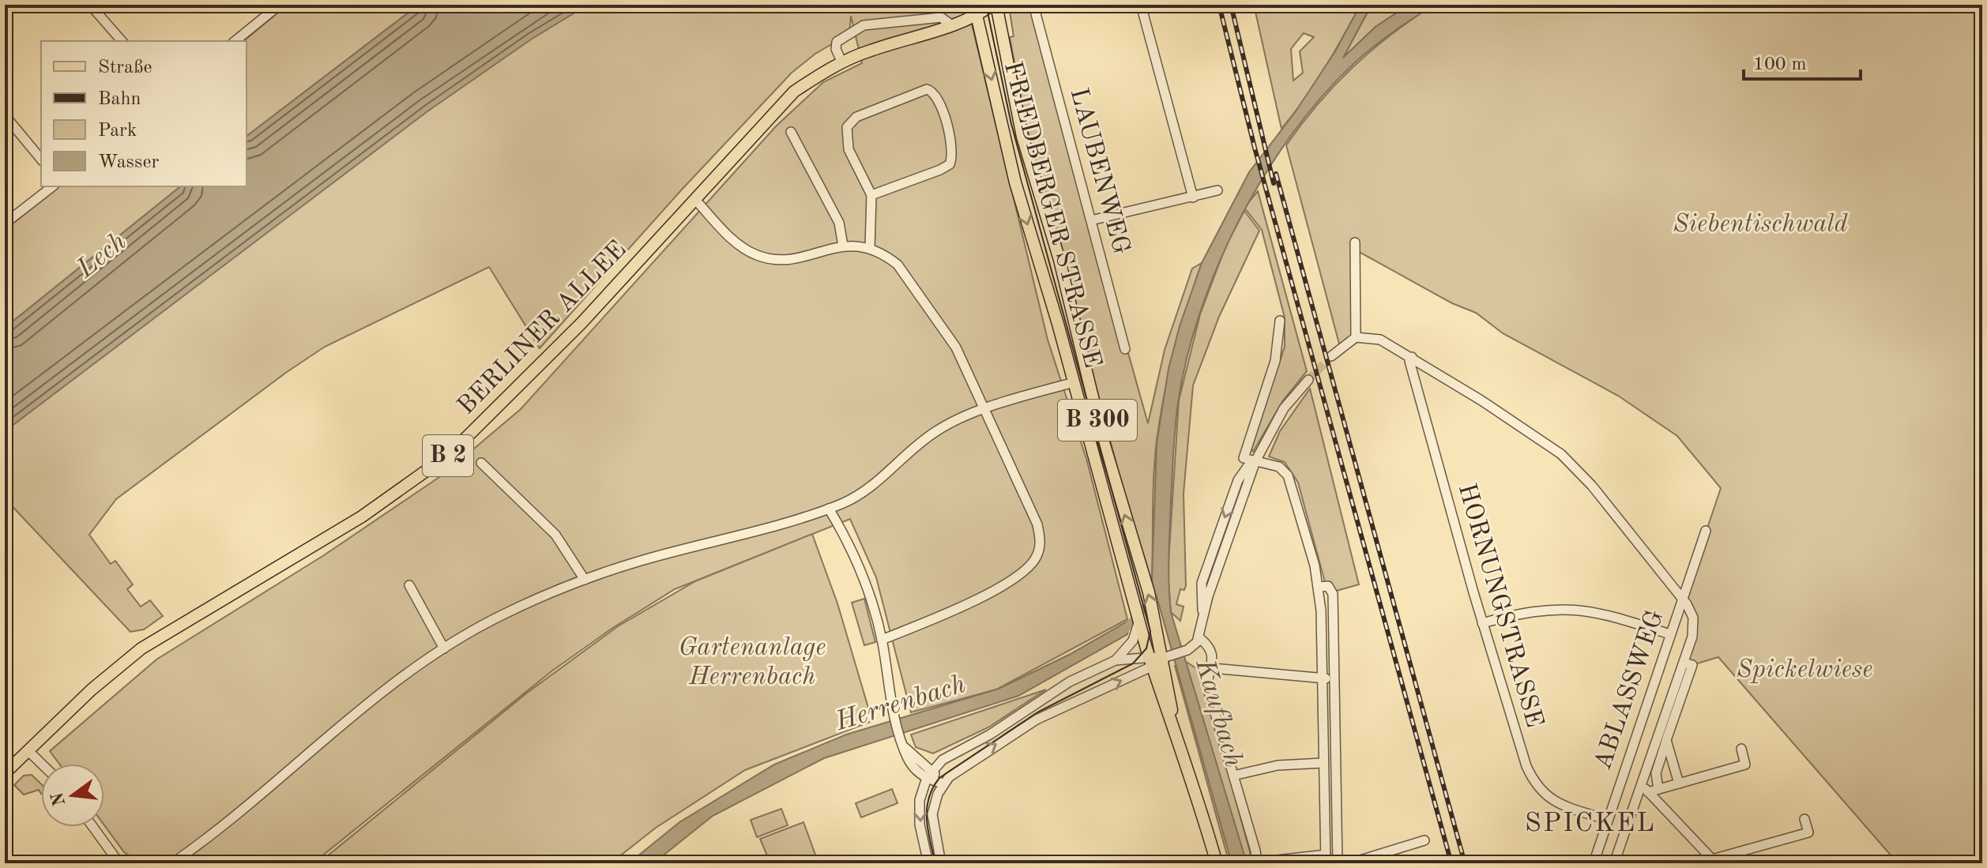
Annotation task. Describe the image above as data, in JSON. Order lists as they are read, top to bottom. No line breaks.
{"streets":{"main road":["FRIEDBERGER STRASSE","BERLINER ALLEE","B 300","B 2"],"street":["LAUBENWEG","HORNUNGSTRASSE","ABLASSWEG"]},"crossings":[["FRIEDBERGER STRASSE","BERLINER ALLEE"],["HORNUNGSTRASSE","ABLASSWEG"]],"districts":["SPICKEL"],"water":["Lech","Herrenbach","Kaufbach"],"parks":["Siebentischwald","Gartenanlage Herrenbach","Spickelwiese"],"legend":["Straße","Bahn","Park","Wasser"],"scale_bar":"100 m","north":"left"}
